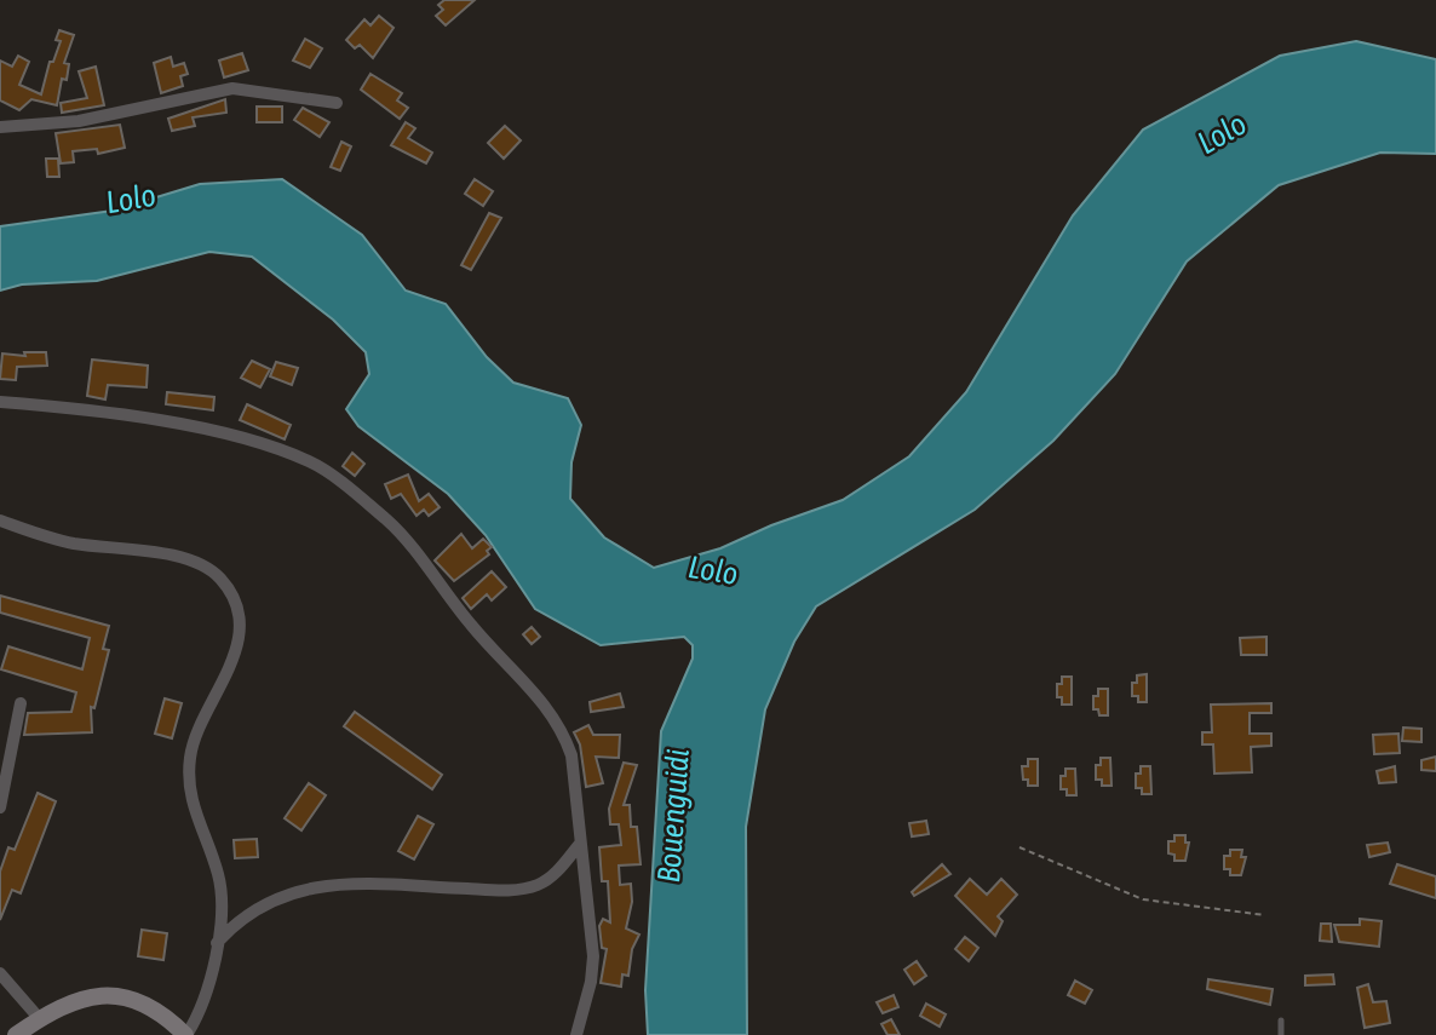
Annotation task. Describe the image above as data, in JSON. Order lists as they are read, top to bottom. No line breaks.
{"water":["Lolo","Bouenguidi"]}
